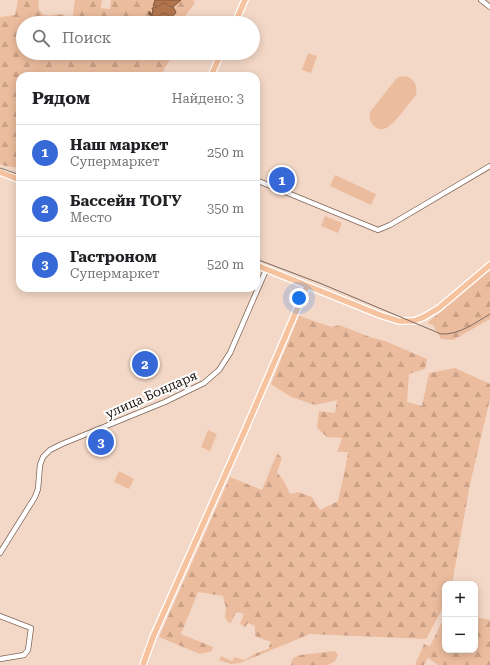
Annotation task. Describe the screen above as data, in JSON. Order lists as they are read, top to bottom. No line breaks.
{"streets":{"street":["улица Бондаря"]},"page":{"search":"Поиск","heading":["Рядом","Найдено: 3"],"list":[{"mark":"1","name":"Наш маркет","note":"Супермаркет","value":"250 m"},{"mark":"2","name":"Бассейн ТОГУ","note":"Место","value":"350 m"},{"mark":"3","name":"Гастроном","note":"Супермаркет","value":"520 m"}],"pins":["1","2","3"],"map_buttons":["+","−"]}}
